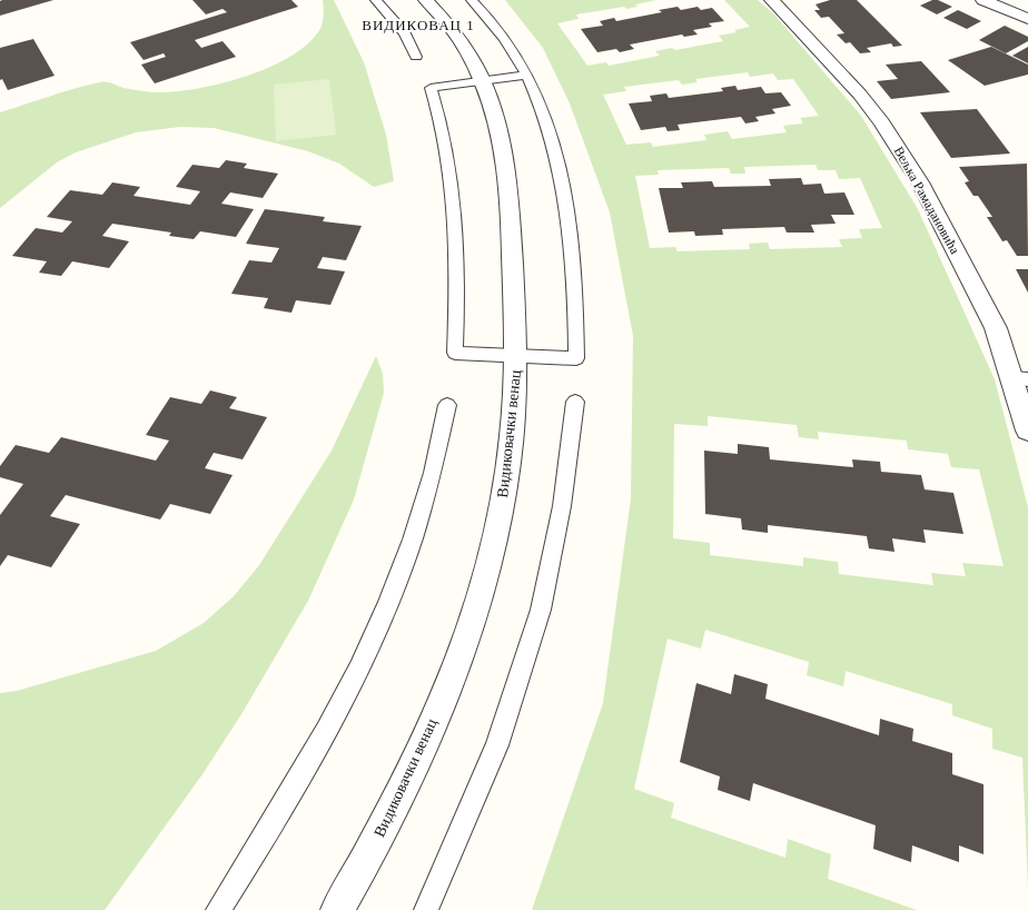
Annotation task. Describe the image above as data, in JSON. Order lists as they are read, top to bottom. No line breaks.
{"streets":{"street":["Вељка Рамадановића","Видиковачки венац"]},"districts":["ВИДИКОВАЦ 1"]}
